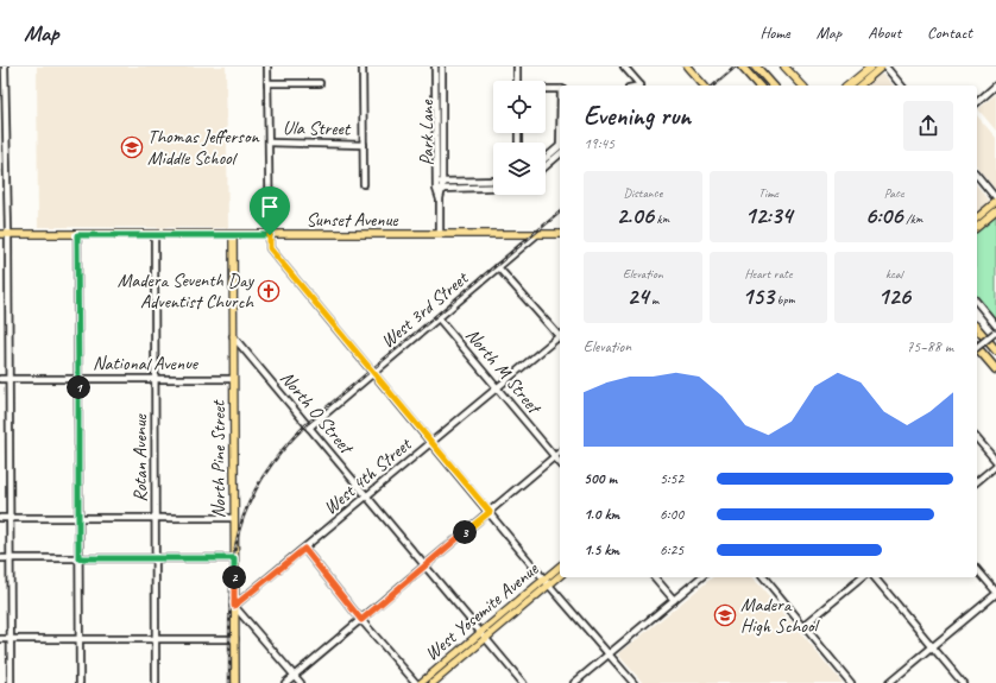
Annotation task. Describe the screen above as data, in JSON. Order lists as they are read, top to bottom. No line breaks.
{"streets":{"main road":["Sunset Avenue","North Pine Street","West Yosemite Avenue"],"street":["Ula Street","Park Lane","West 3rd Street","National Avenue","North M Street","North O Street","Rotan Avenue","West 4th Street"]},"crossings":[["Park Lane","Sunset Avenue"],["Sunset Avenue","West 3rd Street"],["Sunset Avenue","Rotan Avenue"],["Sunset Avenue","North Pine Street"],["West 3rd Street","North M Street"],["West 3rd Street","North O Street"],["National Avenue","Rotan Avenue"],["National Avenue","North Pine Street"],["North M Street","West 4th Street"],["North O Street","North Pine Street"],["North O Street","West 4th Street"],["North O Street","West Yosemite Avenue"],["North Pine Street","West 4th Street"]],"places":{"school or university":["Thomas Jefferson Middle School","Madera High School"],"church":["Madera Seventh Day Adventist Church"]},"page":{"header":"Map","nav":["Home","Map","About","Contact"],"heading":["Evening run","19:45"],"stats":[["Distance","2.06 km"],["Time","12:34"],["Pace","6:06 /km"],["Elevation","24 m"],["Heart rate","153 bpm"],["kcal","126"]],"chart":["Elevation","75–88 m"],"pins":["1","3","2"],"list":[{"name":"500 m","note":"5:52"},{"name":"1.0 km","note":"6:00"},{"name":"1.5 km","note":"6:25"}]}}
